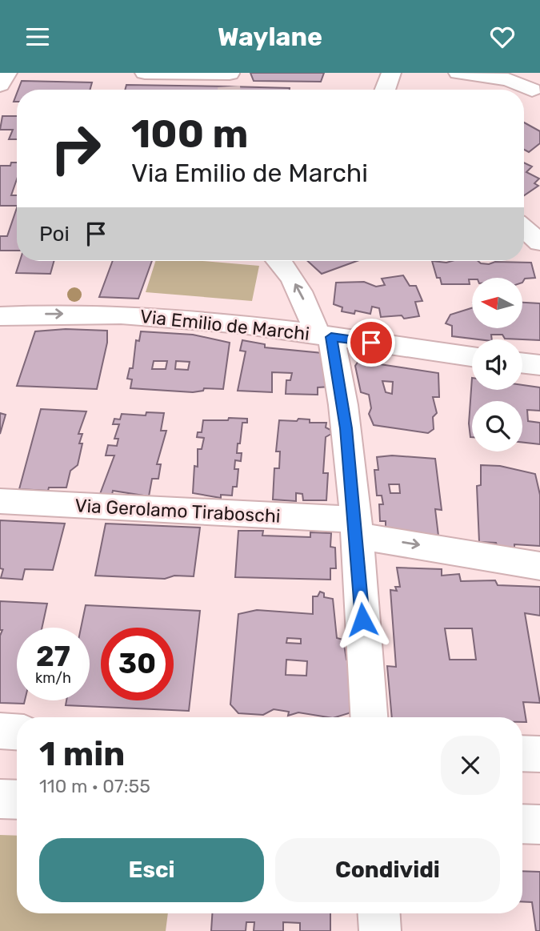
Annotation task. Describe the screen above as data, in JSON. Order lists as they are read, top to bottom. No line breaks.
{"streets":{"street":["Via Emilio de Marchi","Via Gerolamo Tiraboschi"]},"one_way":["Via Emilio de Marchi"],"north":"left","page":{"header":"Waylane","turn":["100 m","Via Emilio de Marchi"],"then":"Poi","speed":"27 km/h","limit":"30","heading":["1 min","110 m · 07:55"],"buttons":["Esci","Condividi"]}}
